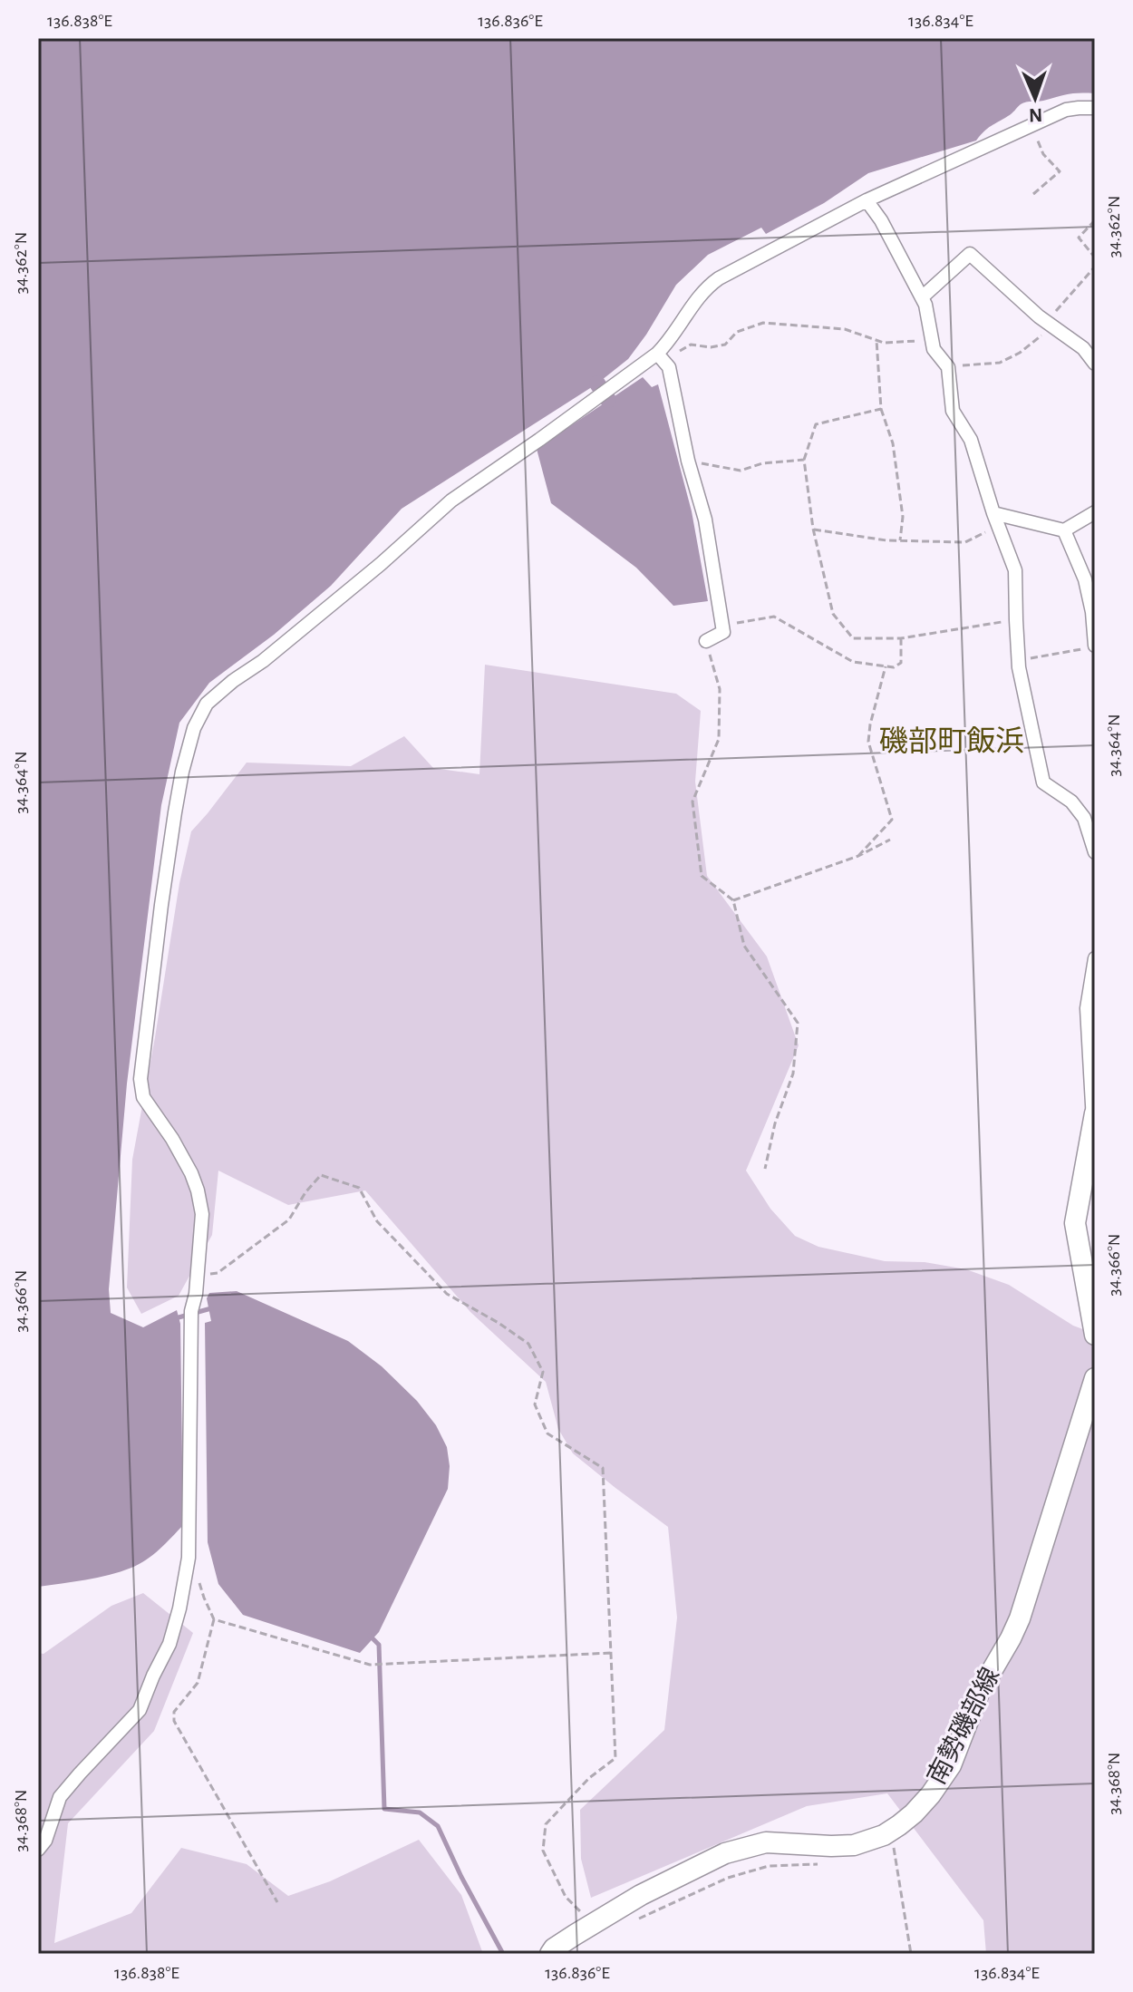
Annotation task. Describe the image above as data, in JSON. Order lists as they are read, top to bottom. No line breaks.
{"streets":{"main road":["南勢磯部線"]},"districts":["磯部町飯浜"],"north":"bottom","coordinates":["136.838°E","136.836°E","136.834°E","34.362°N","34.364°N","34.366°N","34.368°N"]}
